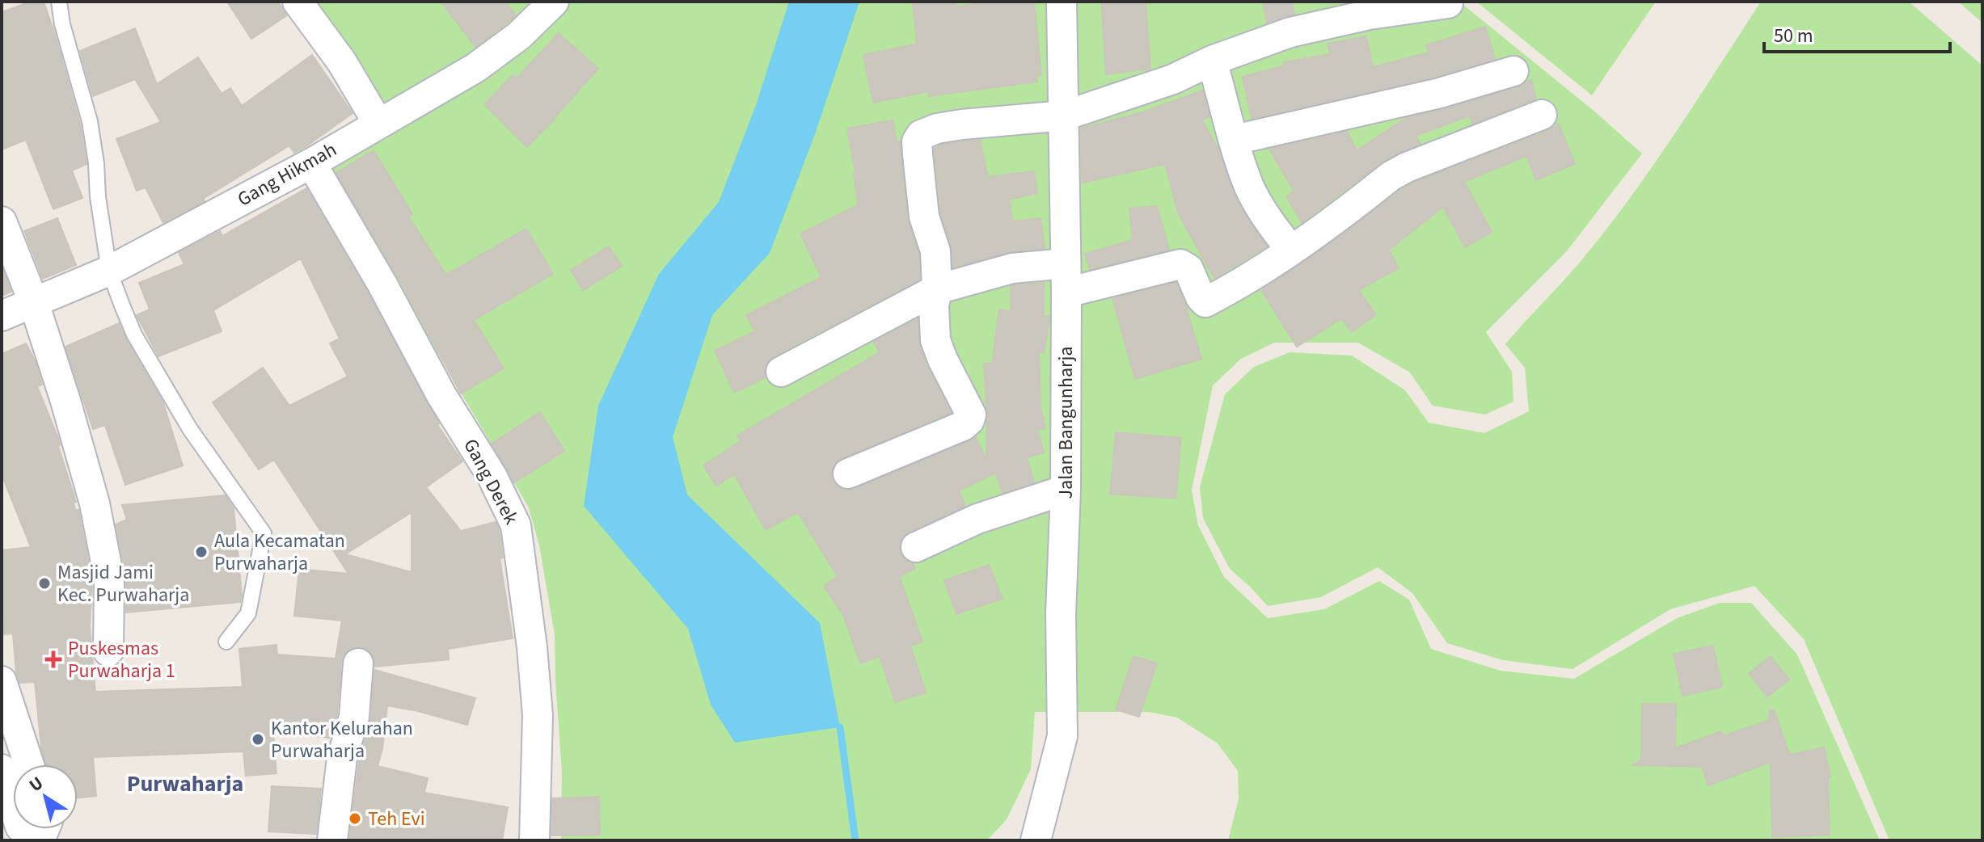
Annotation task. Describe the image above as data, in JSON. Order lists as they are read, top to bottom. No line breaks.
{"streets":{"street":["Gang Hikmah","Jalan Bangunharja","Gang Derek"]},"crossings":[["Gang Hikmah","Gang Derek"]],"districts":["Purwaharja"],"places":{"other":["Aula Kecamatan Purwaharja","Masjid Jami Kec. Purwaharja","Kantor Kelurahan Purwaharja","Teh Evi"],"health":["Puskesmas Purwaharja 1"]},"scale_bar":"50 m","north":"top left"}
